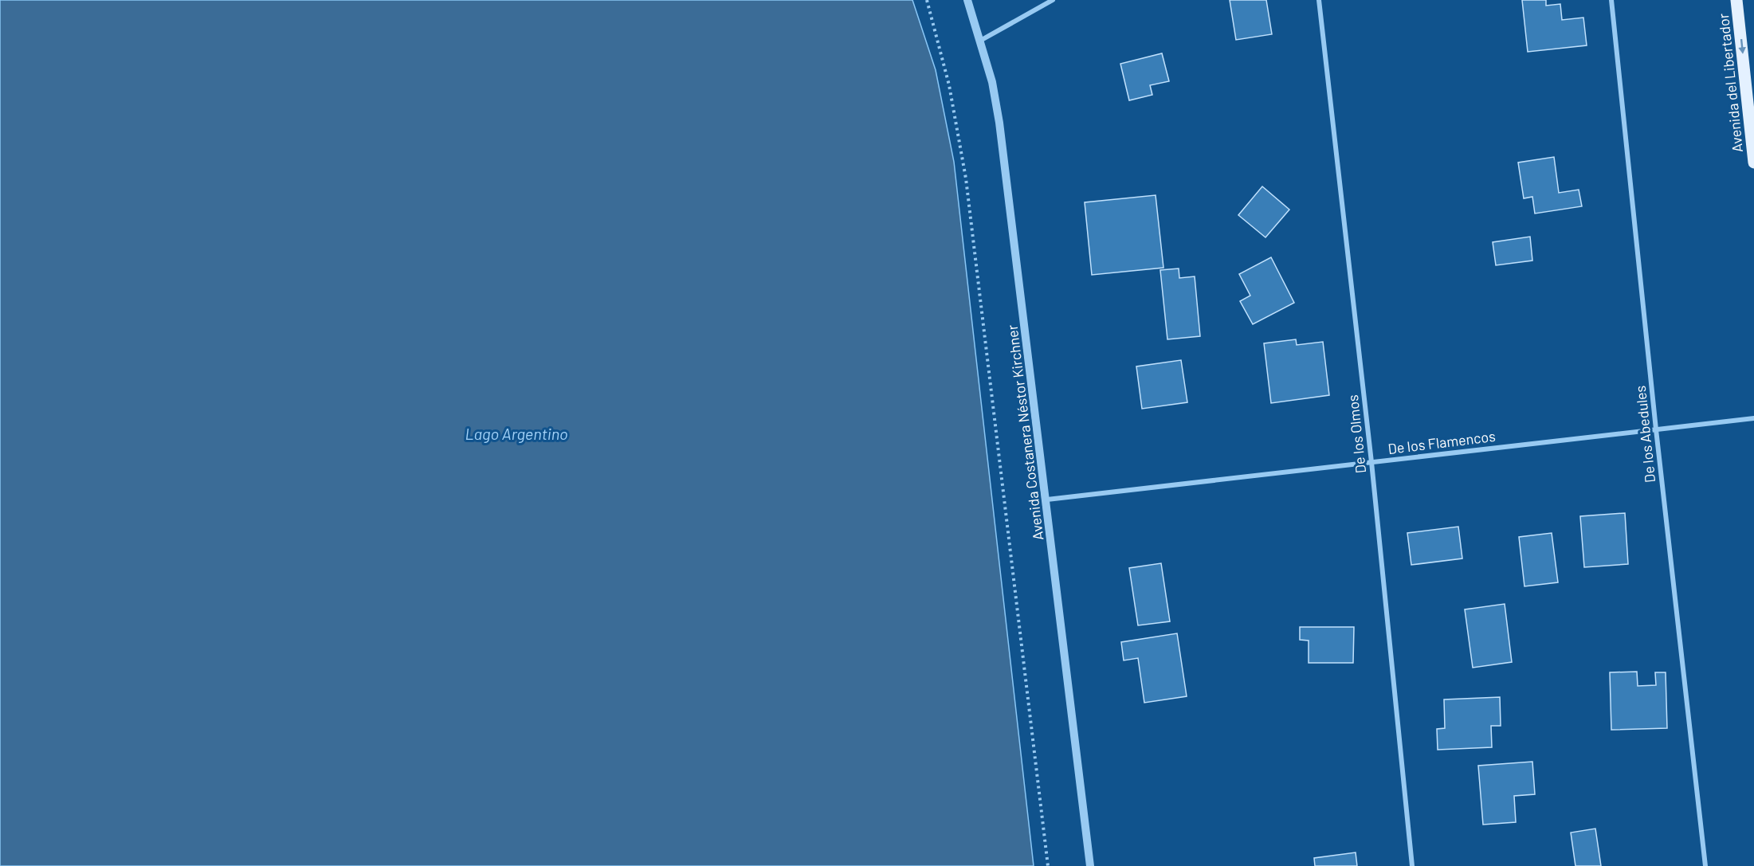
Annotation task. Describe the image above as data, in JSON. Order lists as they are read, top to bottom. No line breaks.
{"streets":{"main road":["Avenida del Libertador"],"street":["Avenida Costanera Néstor Kirchner","De los Olmos","De los Abedules","De los Flamencos"]},"crossings":[["Avenida Costanera Néstor Kirchner","De los Flamencos"],["De los Olmos","De los Flamencos"],["De los Abedules","De los Flamencos"]],"one_way":["Avenida del Libertador"],"water":["Lago Argentino"]}
